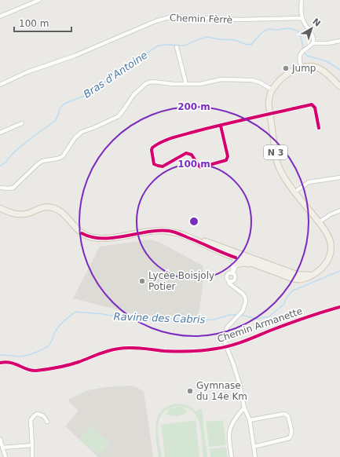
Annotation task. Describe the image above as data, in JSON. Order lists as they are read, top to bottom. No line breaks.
{"streets":{"main road":["N 3"],"street":["Chemin Fèrrè","Chemin Armanette"]},"water":["Bras d'Antoine","Ravine des Cabris"],"places":["Jump","Lycée Boisjoly Potier","Gymnase du 14e Km"],"scale_bar":"100 m","north":"top right","rings":["200 m","100 m"]}
